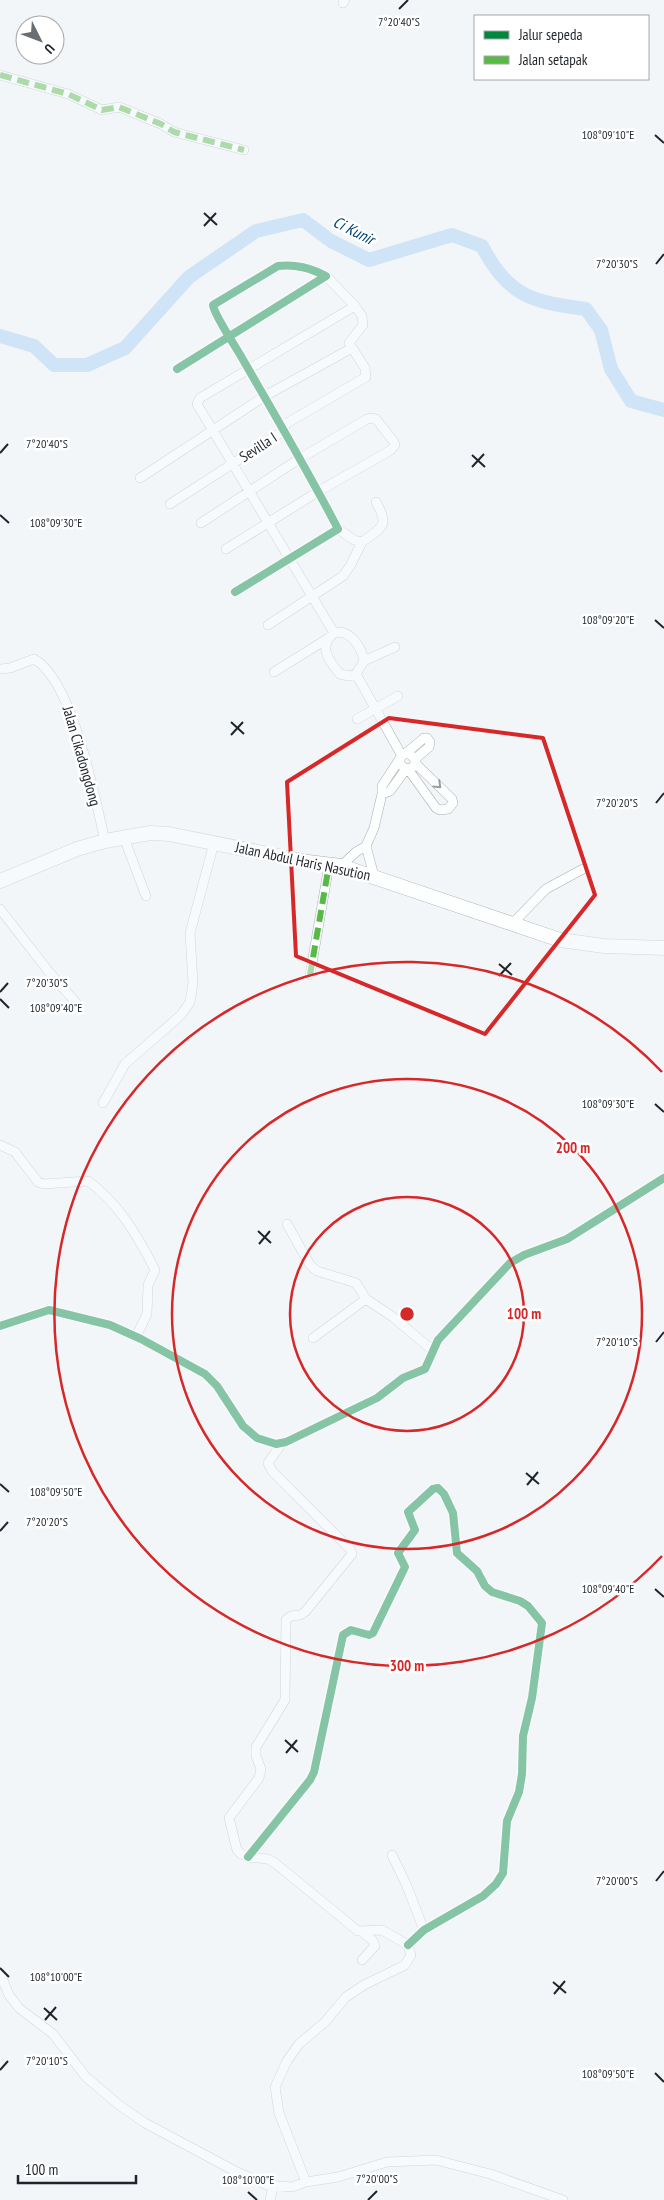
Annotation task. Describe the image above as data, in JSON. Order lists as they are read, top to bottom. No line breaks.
{"streets":{"main road":["Jalan Abdul Haris Nasution"],"street":["Sevilla I","Jalan Cikadongdong"]},"crossings":[["Jalan Cikadongdong","Jalan Abdul Haris Nasution"]],"water":["Ci Kunir"],"legend":["Jalur sepeda","Jalan setapak"],"scale_bar":"100 m","north":"bottom right","coordinates":["7°20'40\"S","108°09'10\"E","7°20'30\"S","108°09'30\"E","108°09'20\"E","7°20'20\"S","108°09'40\"E","7°20'10\"S","108°09'50\"E","7°20'00\"S","108°10'00\"E"],"rings":["200 m","100 m","300 m"]}
